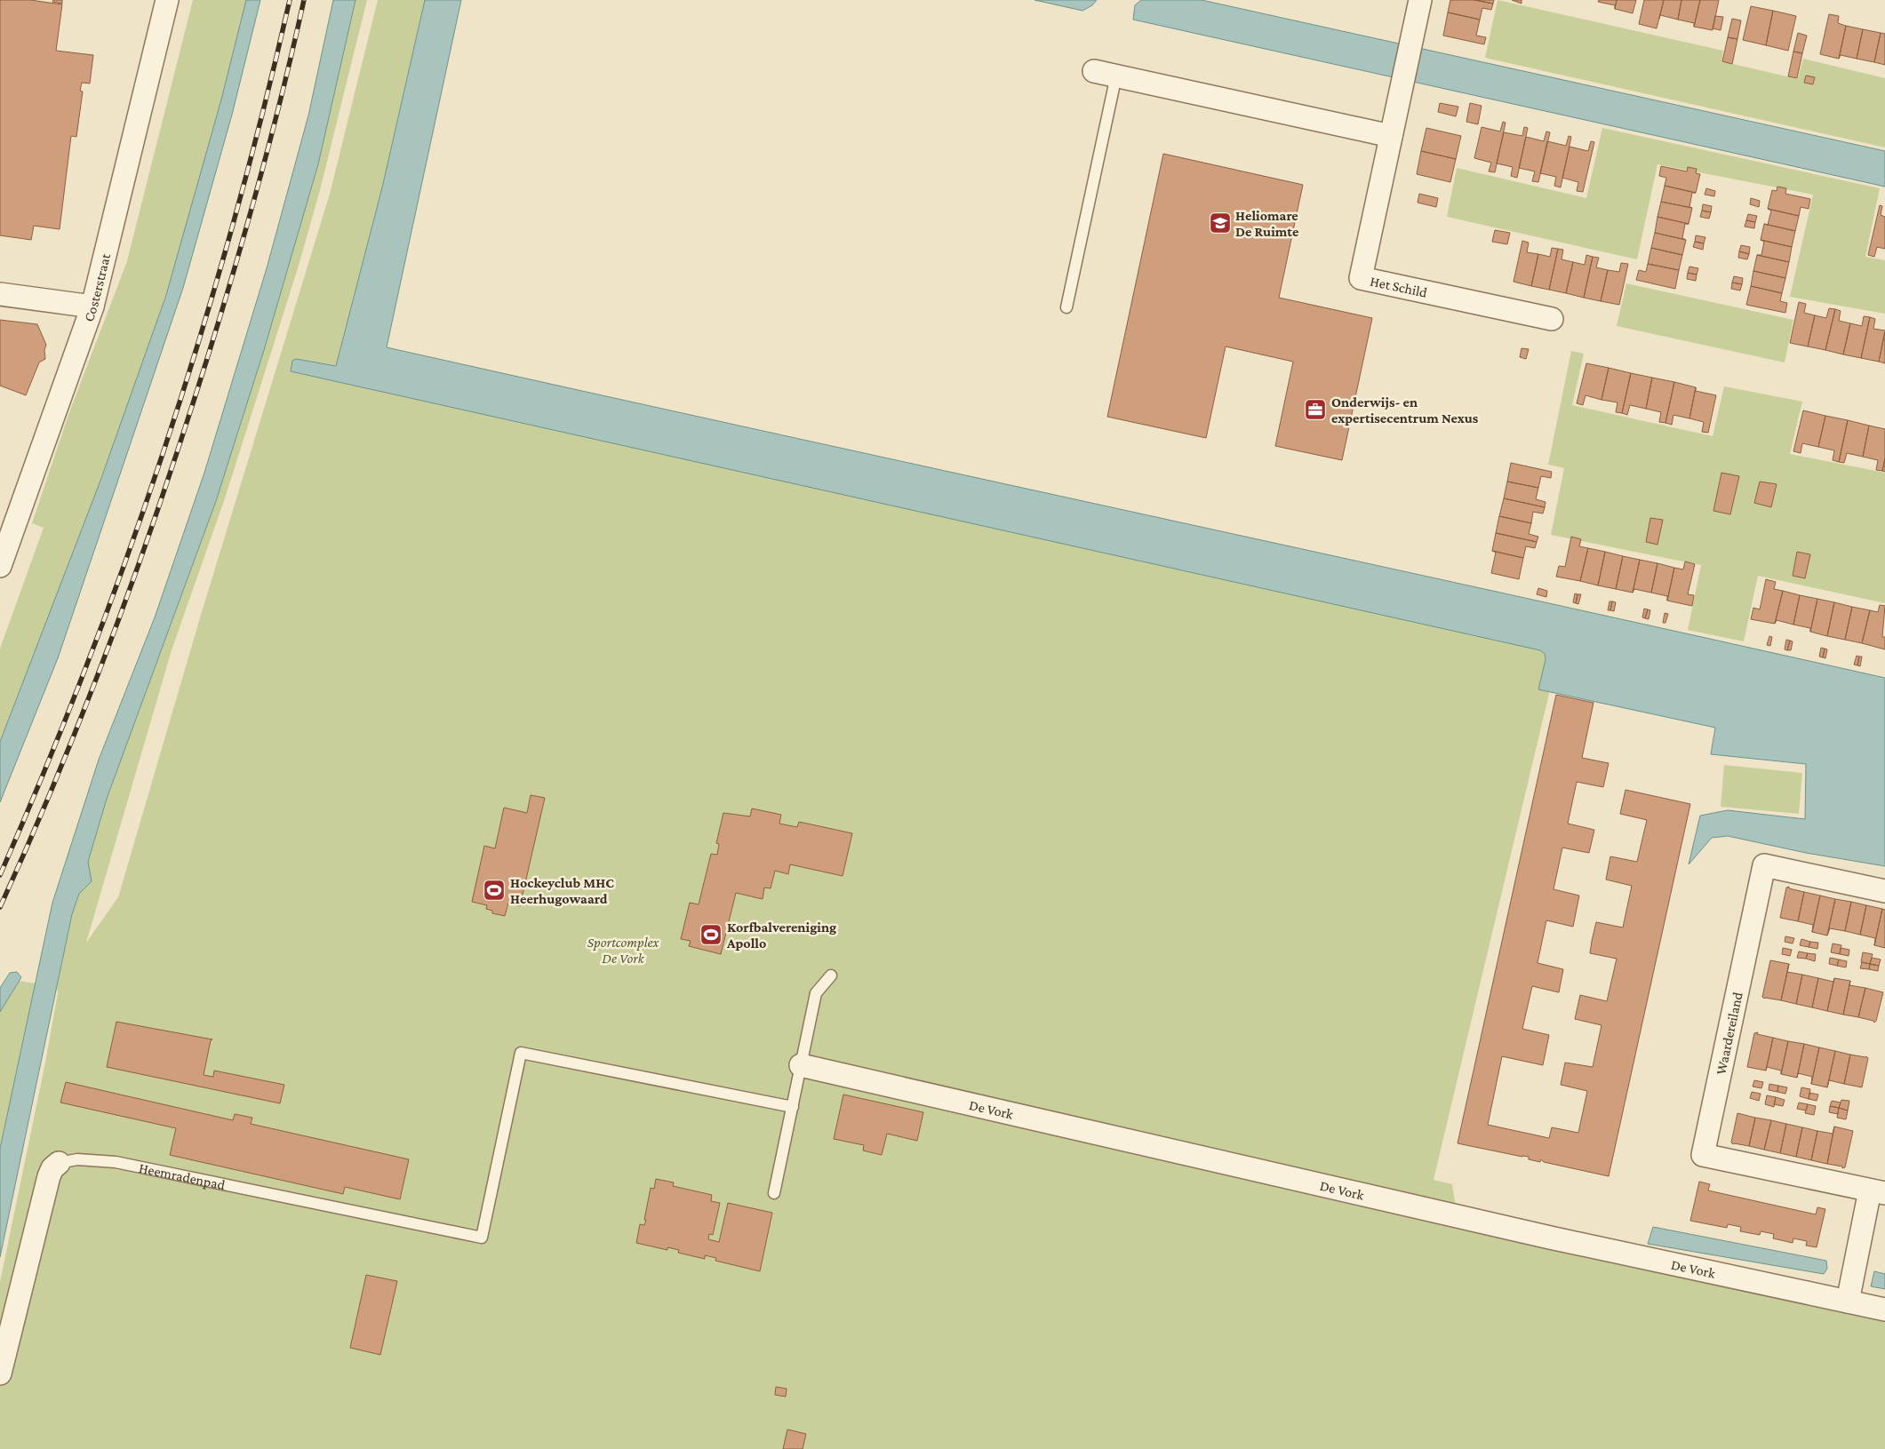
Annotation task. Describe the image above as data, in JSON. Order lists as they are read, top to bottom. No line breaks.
{"streets":{"street":["Het Schild","Costerstraat","Waardereiland","De Vork","Heemradenpad"]},"crossings":[["Waardereiland","De Vork"]],"parks":["Sportcomplex De Vork"],"places":{"school or university":["Heliomare De Ruimte"],"office":["Onderwijs- en expertisecentrum Nexus"],"sports":["Hockeyclub MHC Heerhugowaard","Korfbalvereniging Apollo"]}}
